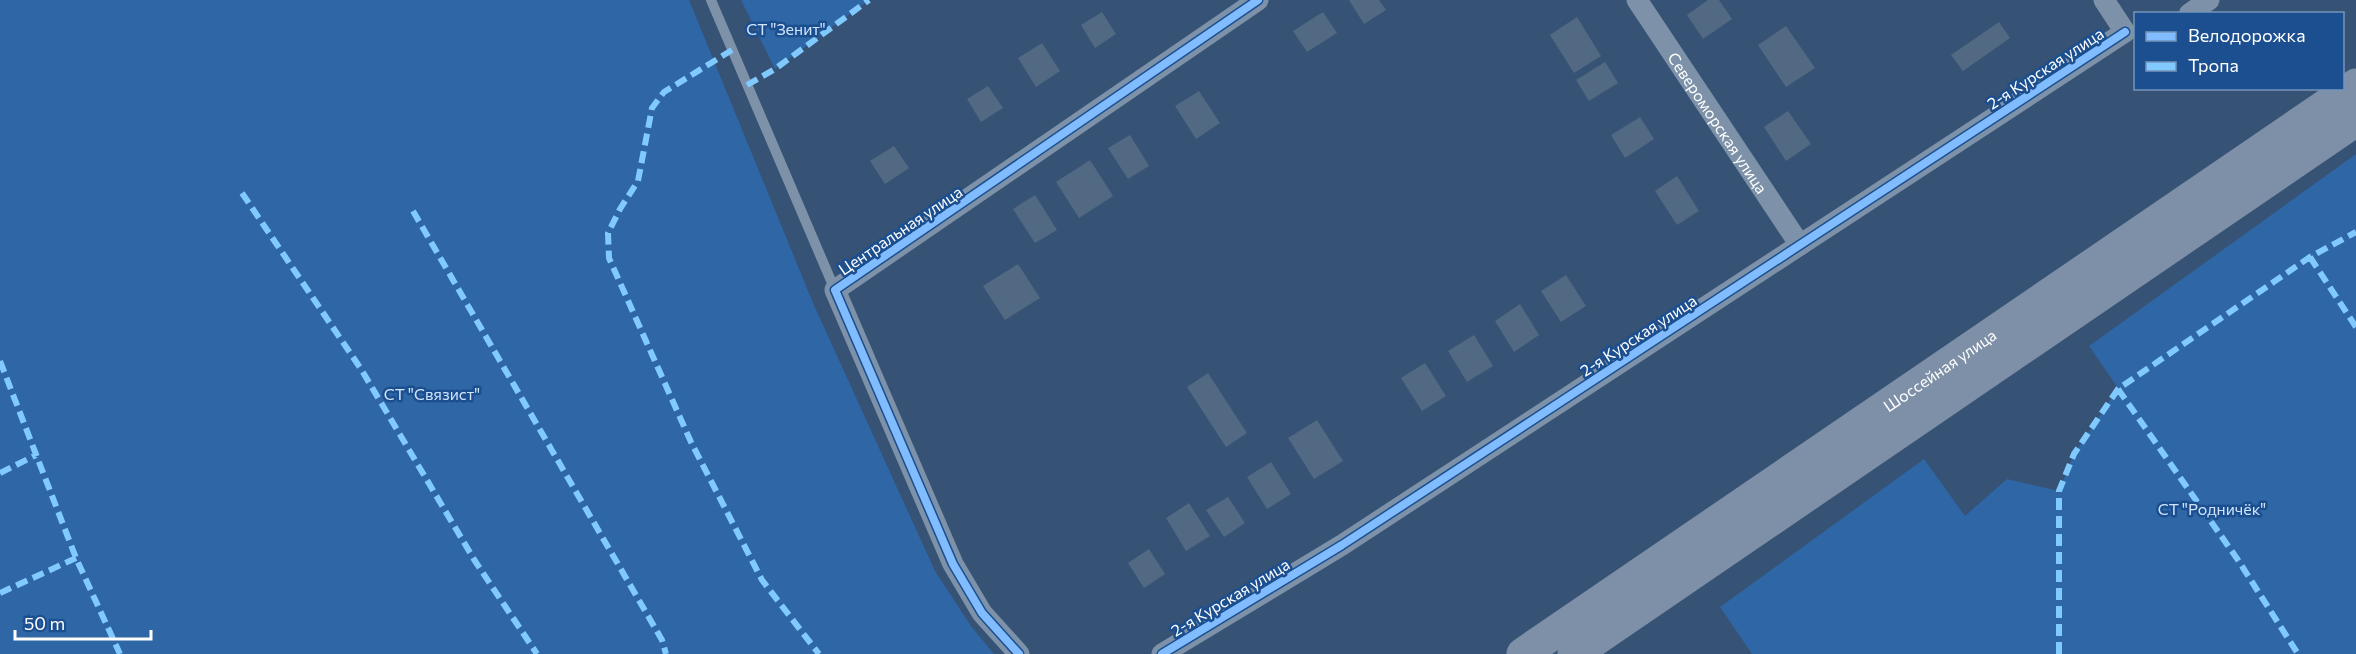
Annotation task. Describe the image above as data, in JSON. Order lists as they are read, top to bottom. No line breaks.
{"streets":{"highway":["Шоссейная улица"],"street":["2-я Курская улица","Североморская улица","Центральная улица"]},"crossings":[["2-я Курская улица","Североморская улица"]],"parks":["СТ \"Зенит\"","СТ \"Связист\"","СТ \"Родничёк\""],"legend":["Велодорожка","Тропа"],"scale_bar":"50 m"}
